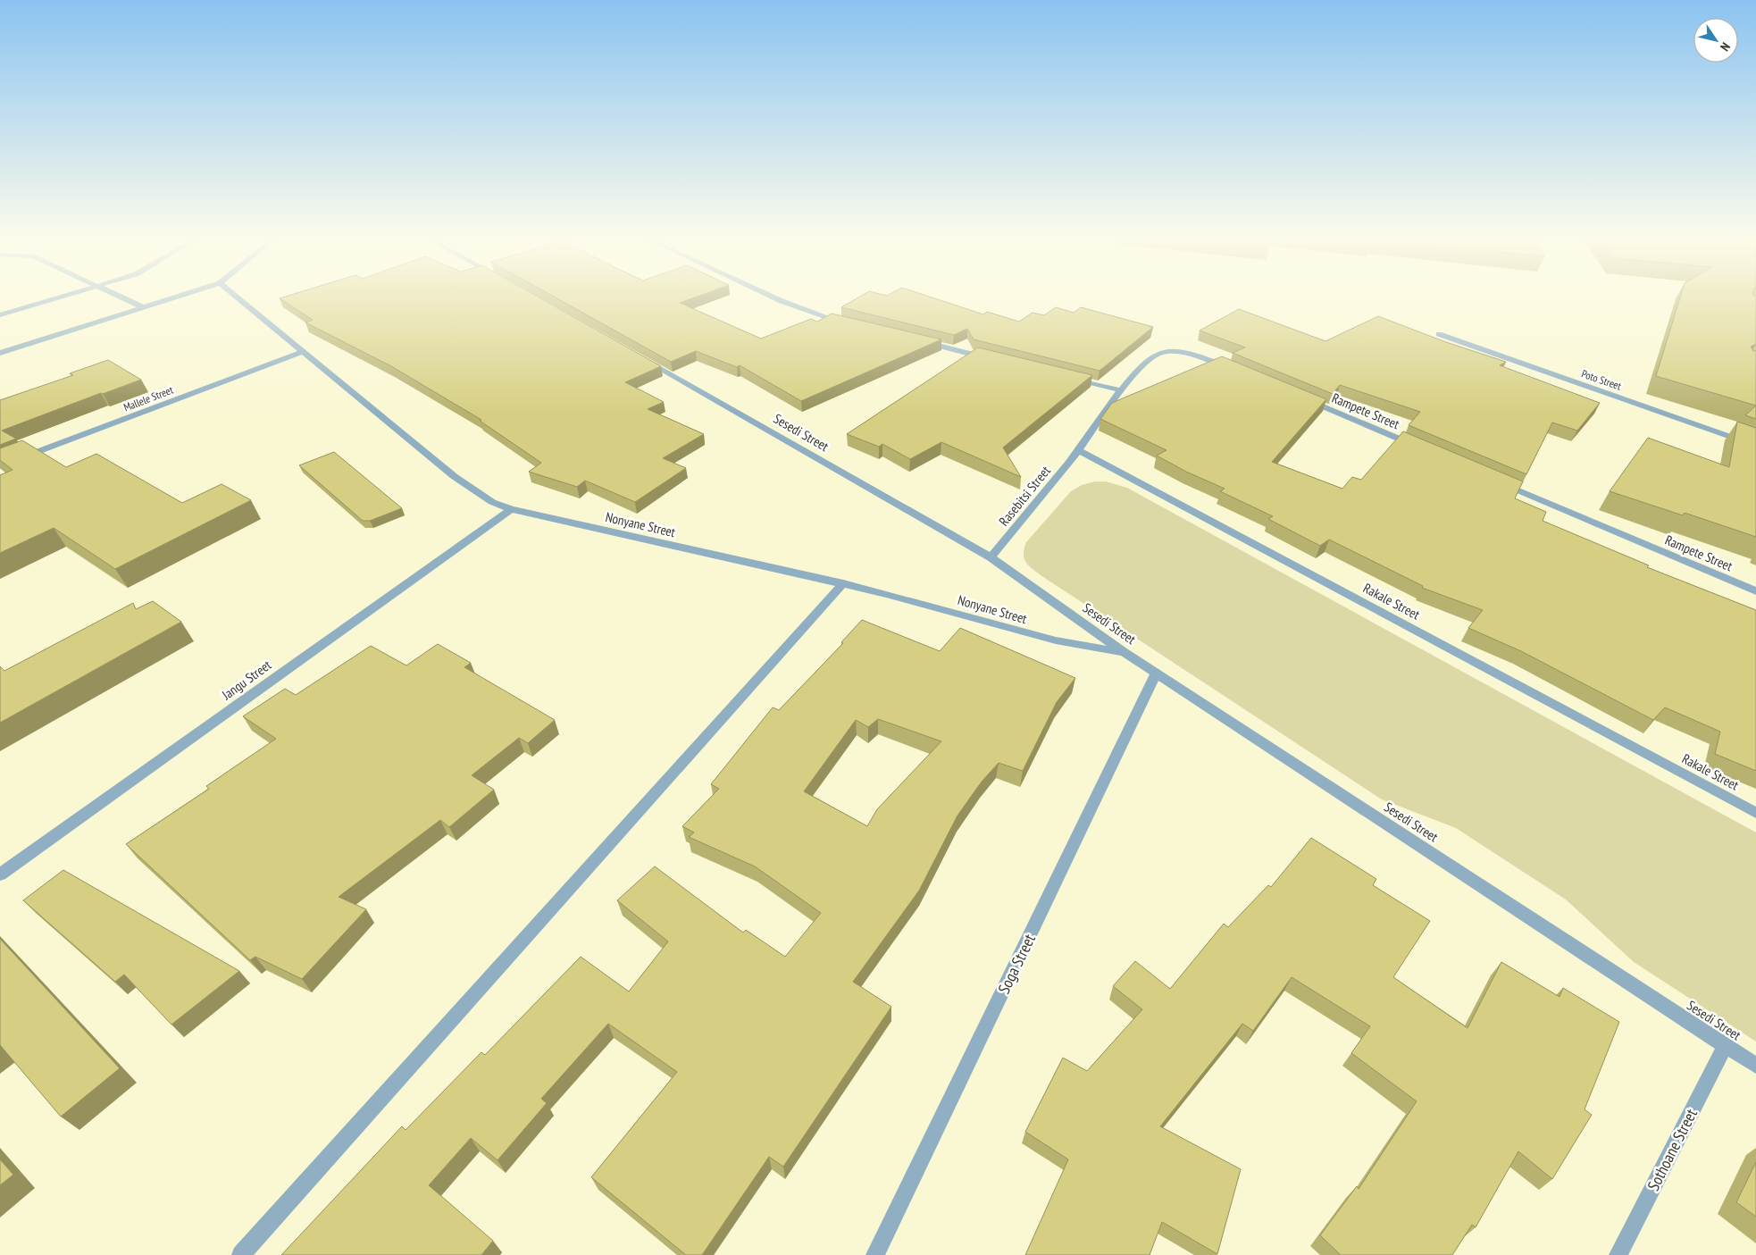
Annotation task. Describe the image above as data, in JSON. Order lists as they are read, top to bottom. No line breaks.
{"streets":{"street":["Poto Street","Mallele Street","Rampete Street","Sesedi Street","Rasebitsi Street","Nonyane Street","Rakale Street","Jangu Street","Soga Street","Sothoane Street"]},"crossings":[["Mallele Street","Nonyane Street"],["Sesedi Street","Rasebitsi Street"],["Sesedi Street","Nonyane Street"],["Sesedi Street","Soga Street"],["Sesedi Street","Sothoane Street"],["Rasebitsi Street","Rakale Street"],["Nonyane Street","Jangu Street"]],"north":"bottom right"}
